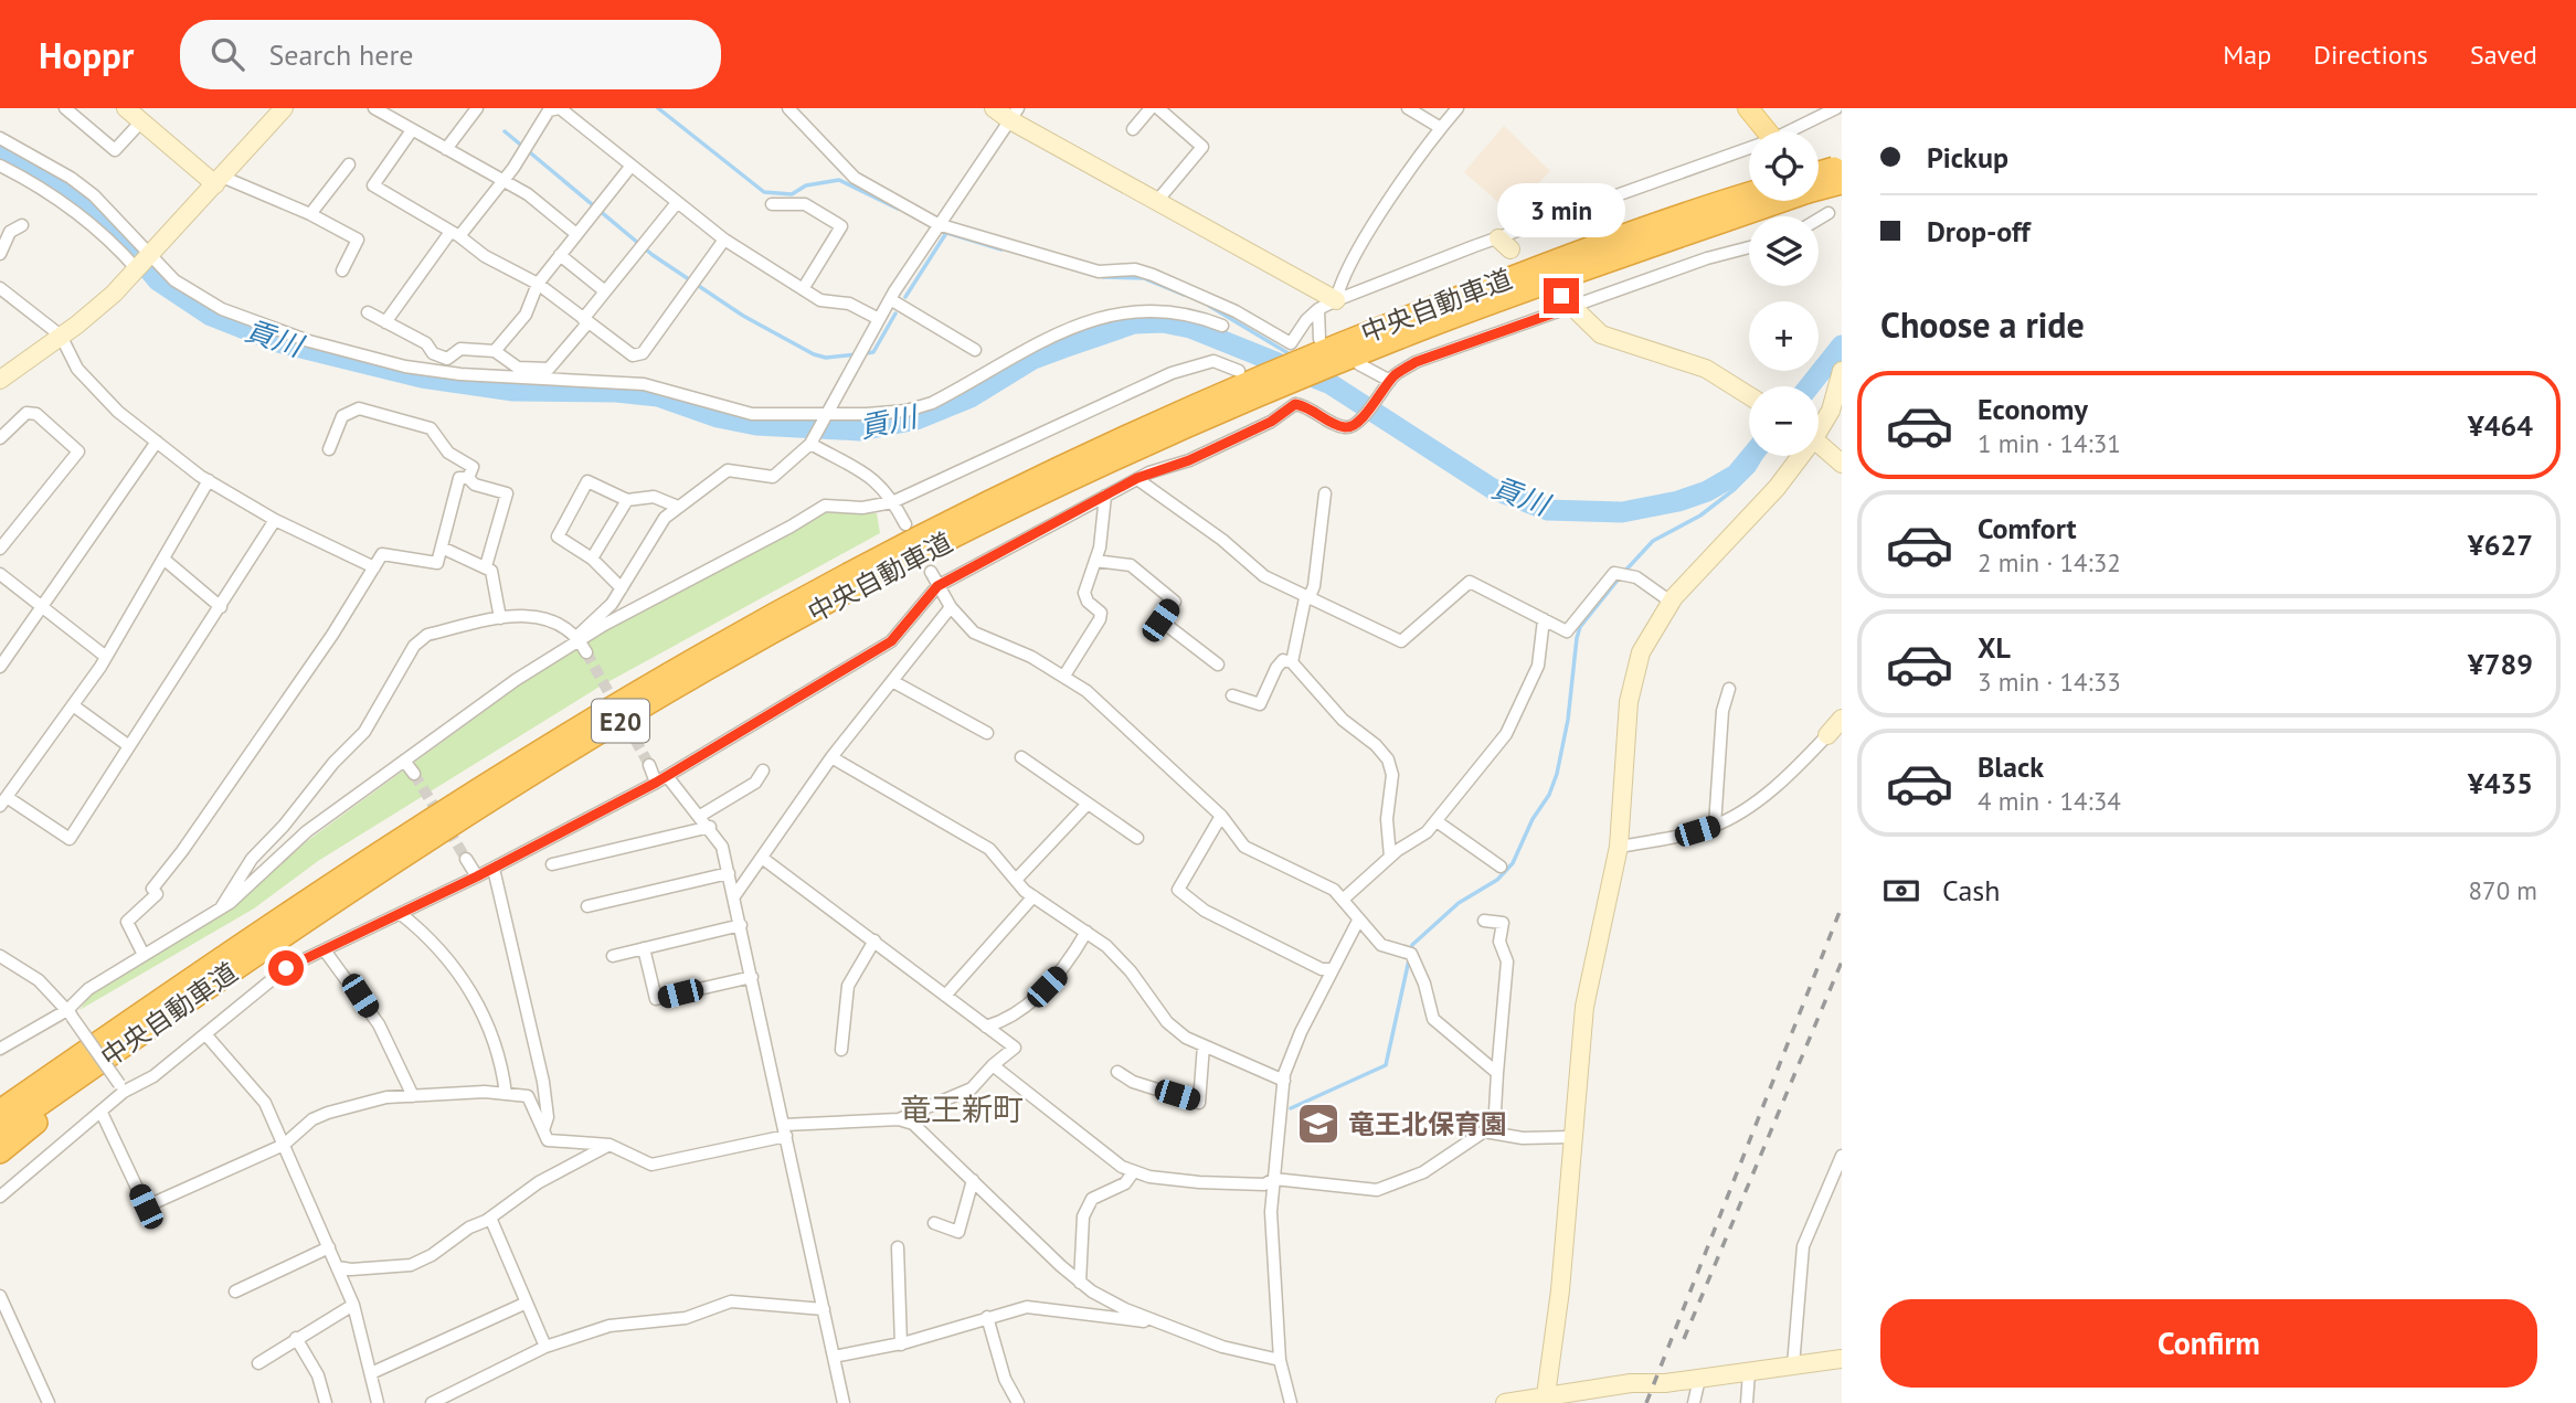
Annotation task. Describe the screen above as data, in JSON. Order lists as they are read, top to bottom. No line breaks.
{"streets":{"highway":["中央自動車道","E20"]},"districts":["竜王新町"],"water":["貢川"],"places":{"school or university":["竜王北保育園"]},"page":{"header":"Hoppr","search":"Search here","nav":["Map","Directions","Saved"],"banner":["Pickup","Drop-off"],"map_buttons":["+","−"],"bubble":"3 min","heading":"Choose a ride","list":[{"name":"Economy","note":"1 min · 14:31","value":"¥464"},{"name":"Comfort","note":"2 min · 14:32","value":"¥627"},{"name":"XL","note":"3 min · 14:33","value":"¥789"},{"name":"Black","note":"4 min · 14:34","value":"¥435"}],"pay":["Cash","870 m"],"buttons":"Confirm"}}
